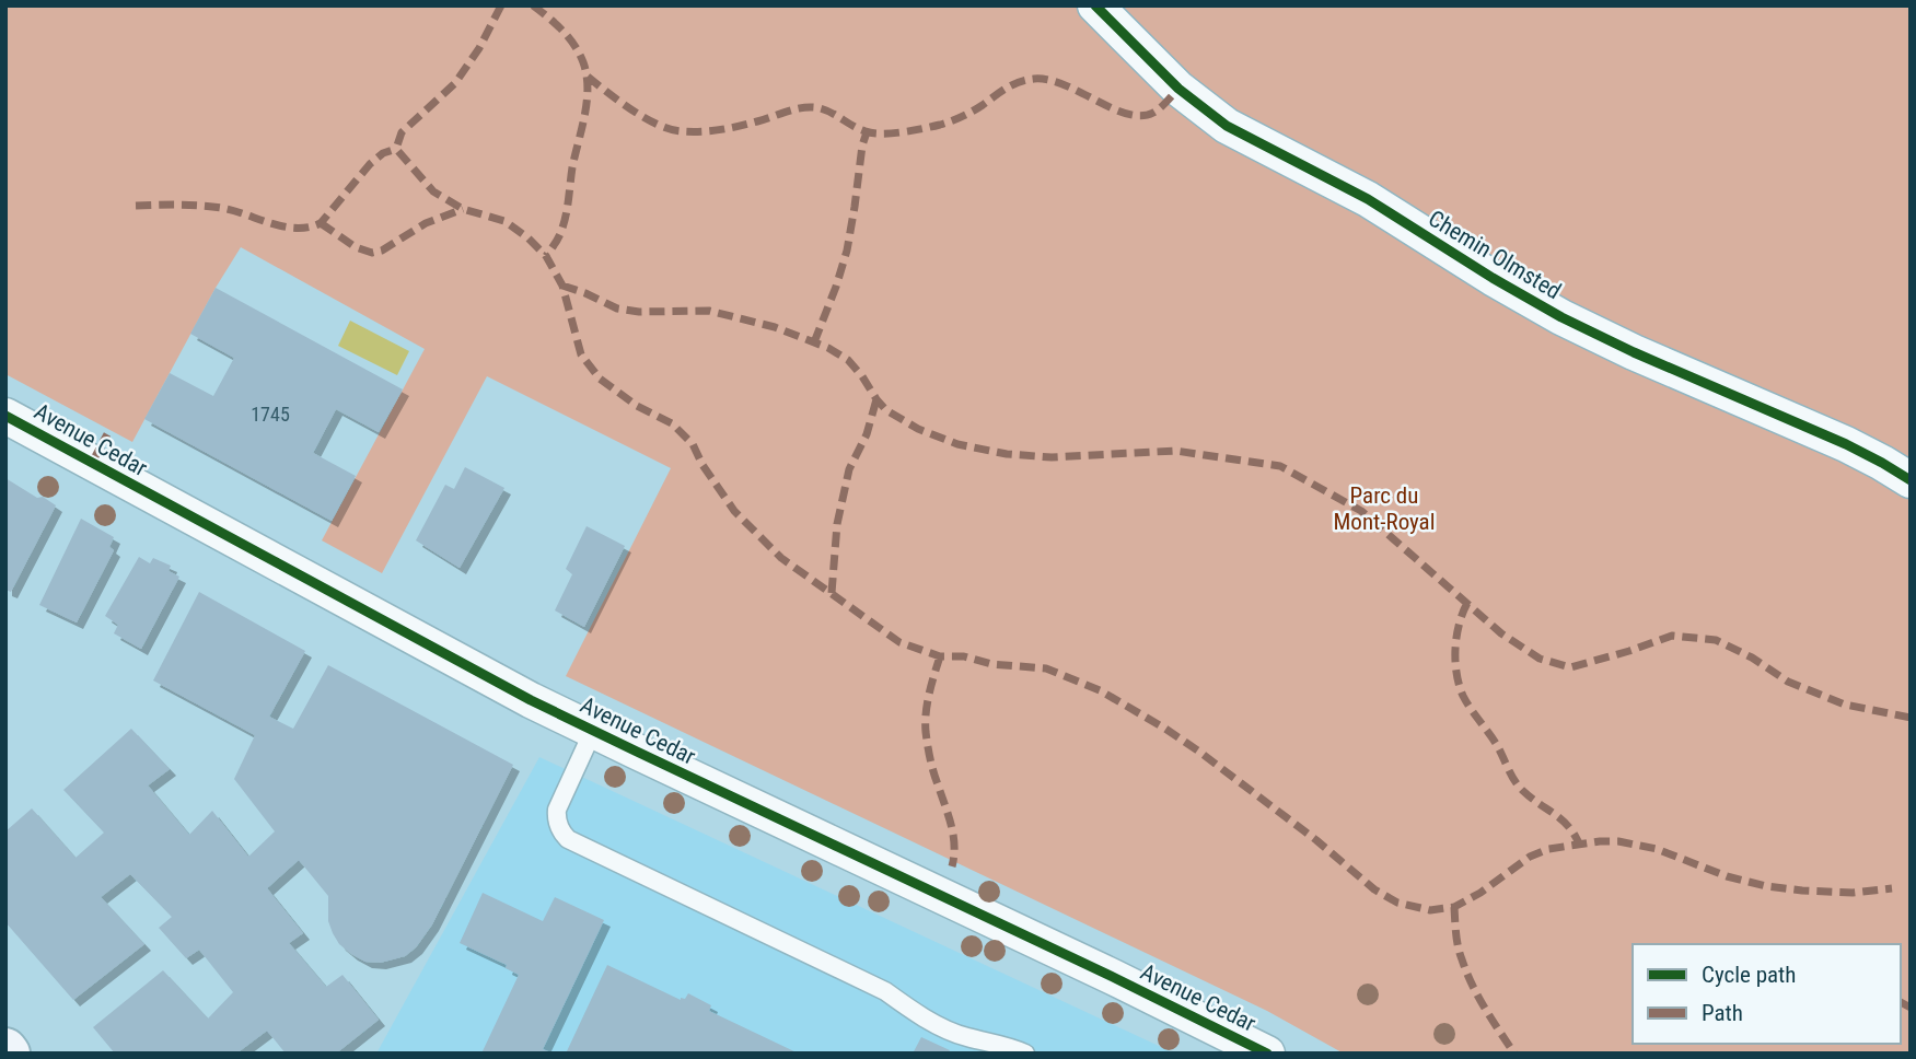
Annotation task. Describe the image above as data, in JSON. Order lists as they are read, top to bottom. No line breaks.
{"streets":{"street":["Chemin Olmsted","Avenue Cedar"]},"parks":["Parc du Mont-Royal"],"house_numbers":["1745"],"legend":["Cycle path","Path"]}
